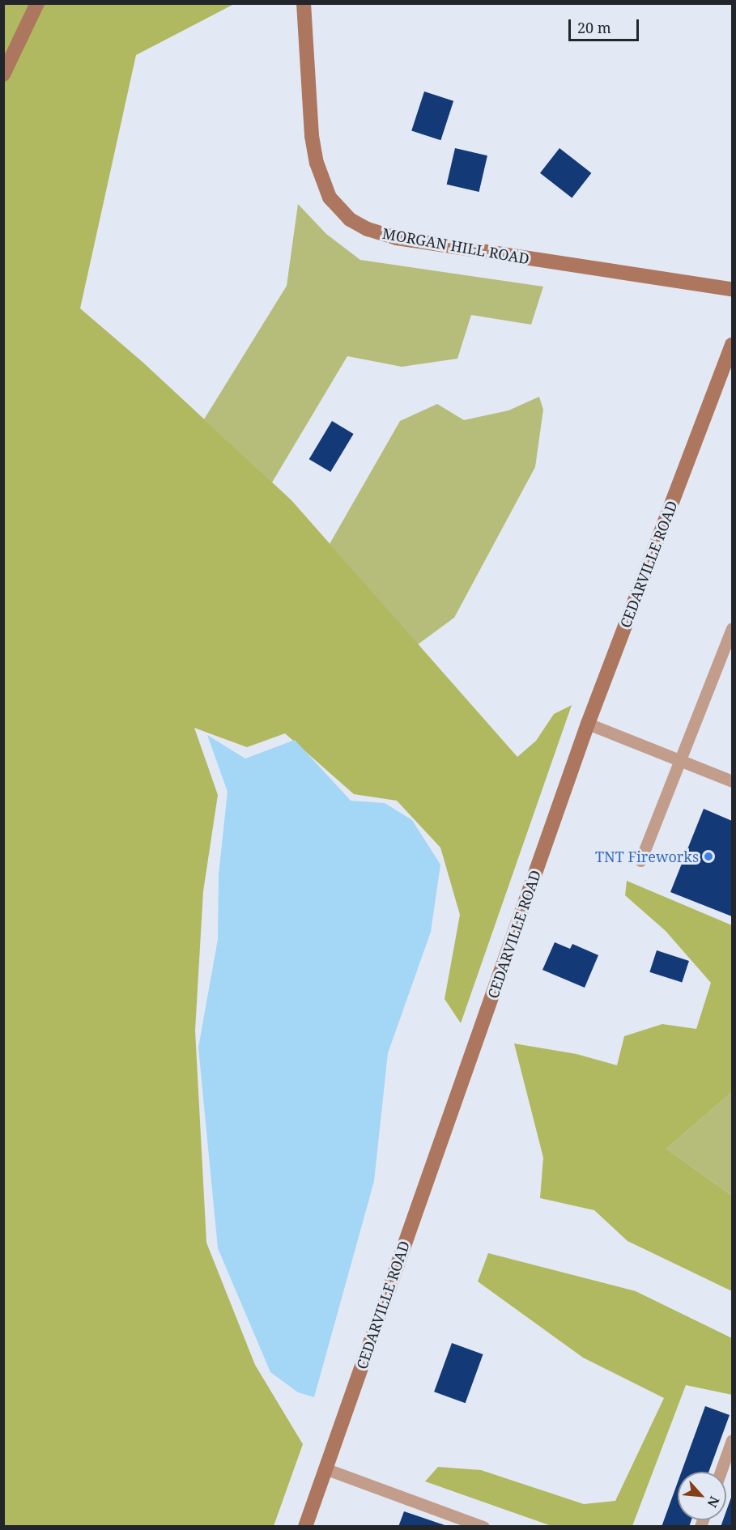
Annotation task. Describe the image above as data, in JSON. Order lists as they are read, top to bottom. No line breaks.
{"streets":{"main road":["MORGAN HILL ROAD","CEDARVILLE ROAD"]},"places":["TNT Fireworks"],"scale_bar":"20 m","north":"bottom right"}
